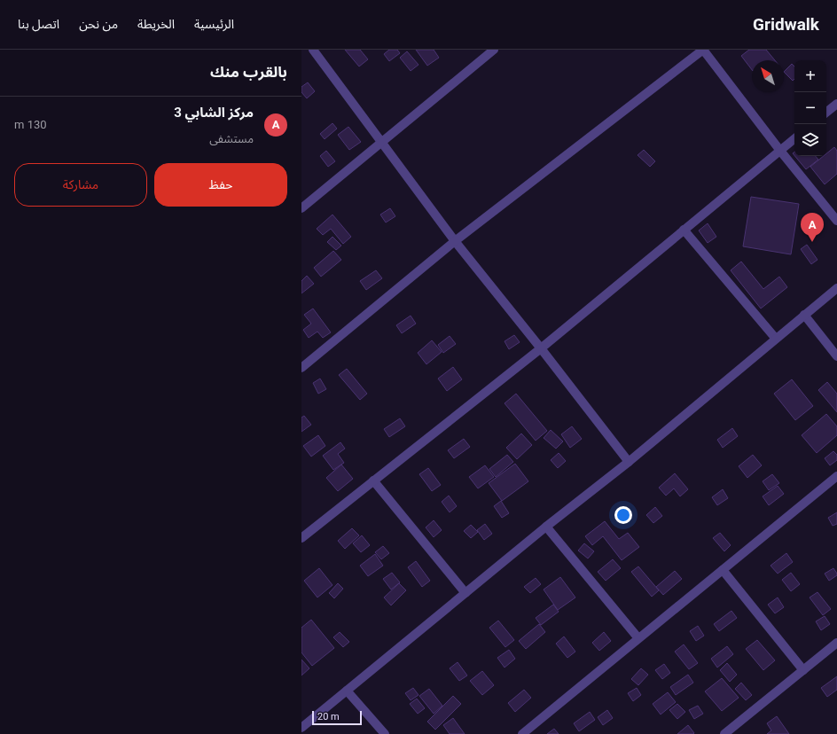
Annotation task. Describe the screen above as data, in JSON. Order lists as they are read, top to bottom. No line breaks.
{"scale_bar":"20 m","north":"top left","page":{"header":"Gridwalk","nav":["الرئيسية","الخريطة","من نحن","اتصل بنا"],"heading":"بالقرب منك","map_buttons":["+","−"],"list":[{"mark":"A","name":"مركز الشابي 3","note":"مستشفى","value":"130 m"}],"buttons":["حفظ","مشاركة"],"pins":"A","scale":"20 m"}}
